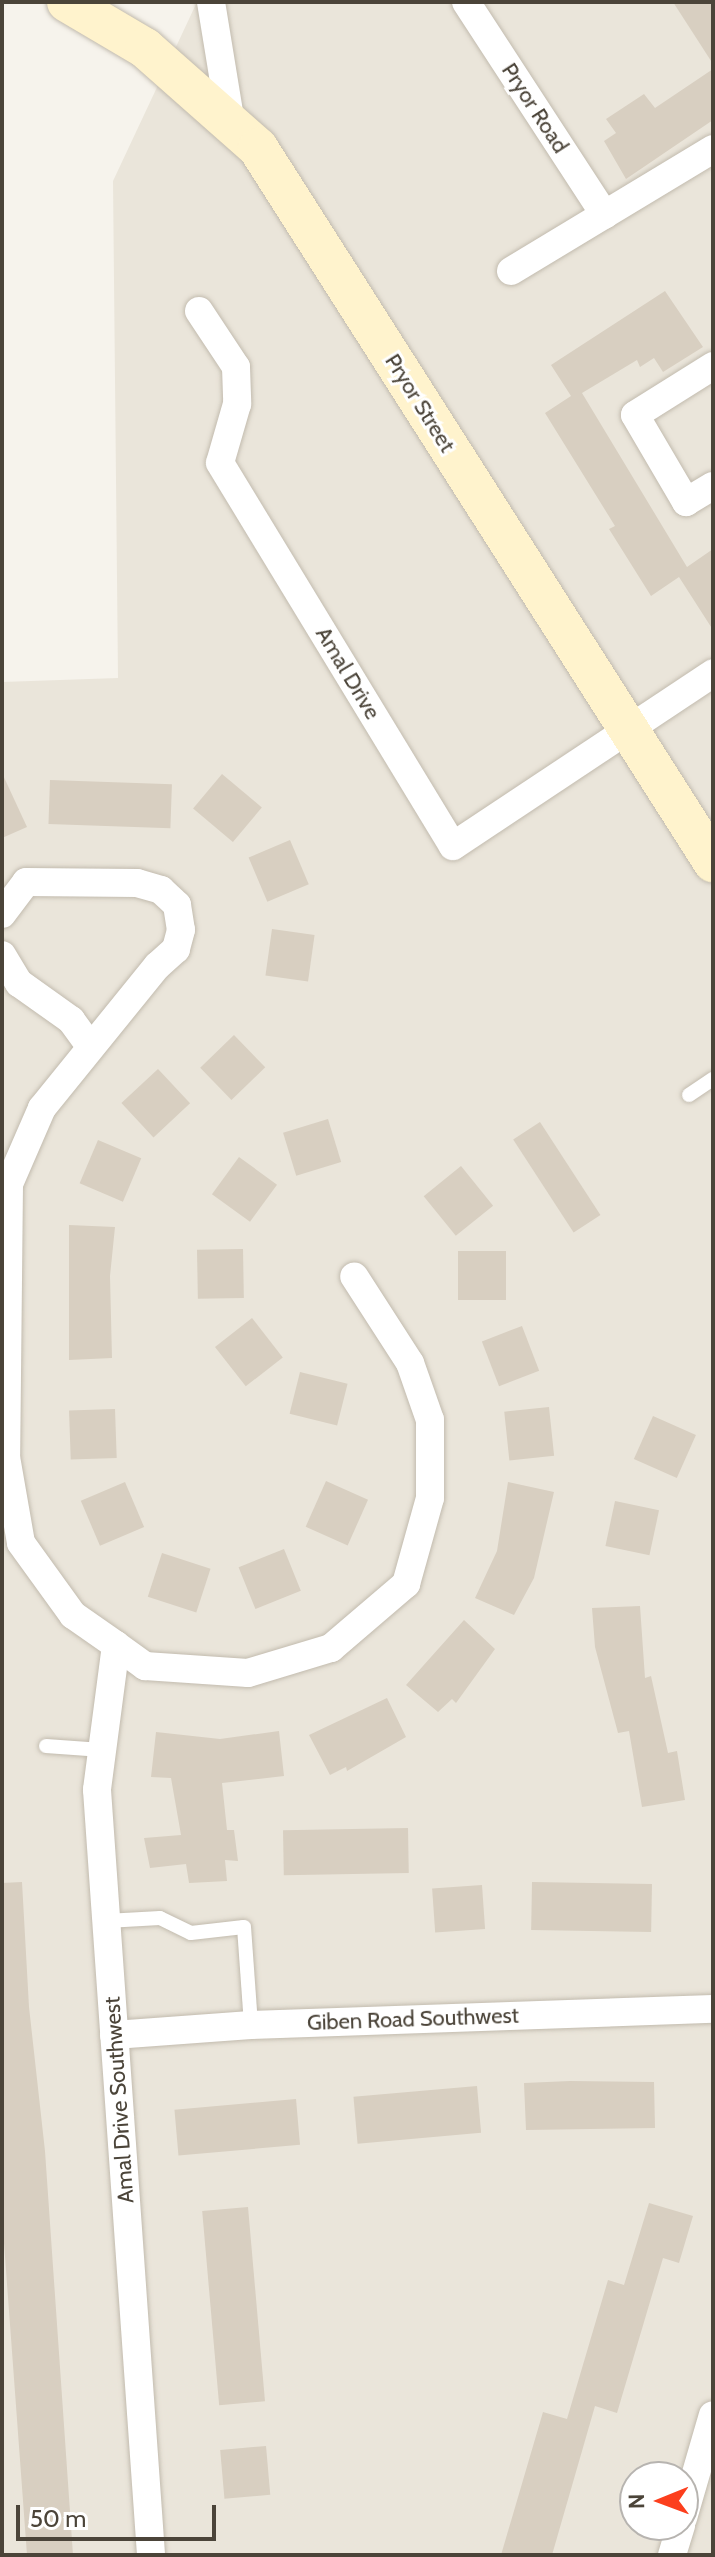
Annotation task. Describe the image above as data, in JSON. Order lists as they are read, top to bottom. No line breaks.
{"streets":{"main road":["Pryor Street"],"street":["Pryor Road","Amal Drive","Giben Road Southwest","Amal Drive Southwest"]},"crossings":[["Pryor Street","Amal Drive"],["Giben Road Southwest","Amal Drive Southwest"]],"scale_bar":"50 m","north":"left"}
